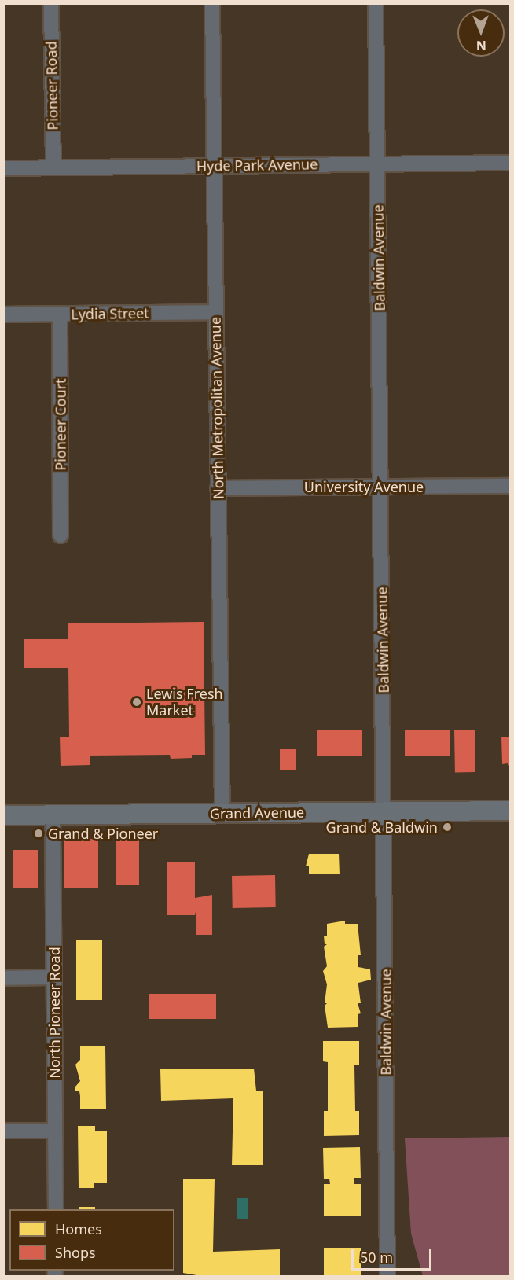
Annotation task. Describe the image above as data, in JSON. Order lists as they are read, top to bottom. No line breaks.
{"streets":{"main road":["Grand Avenue"],"street":["Pioneer Road","Hyde Park Avenue","Baldwin Avenue","Lydia Street","North Metropolitan Avenue","Pioneer Court","University Avenue","North Pioneer Road"]},"crossings":[["Pioneer Road","Hyde Park Avenue"],["Hyde Park Avenue","Baldwin Avenue"],["Hyde Park Avenue","North Metropolitan Avenue"],["Baldwin Avenue","University Avenue"],["Baldwin Avenue","Grand Avenue"],["Lydia Street","North Metropolitan Avenue"],["Lydia Street","Pioneer Court"],["North Metropolitan Avenue","University Avenue"],["North Metropolitan Avenue","Grand Avenue"],["Grand Avenue","North Pioneer Road"]],"places":["Lewis Fresh Market","Grand & Baldwin","Grand & Pioneer"],"legend":["Homes","Shops"],"scale_bar":"50 m","north":"bottom"}
